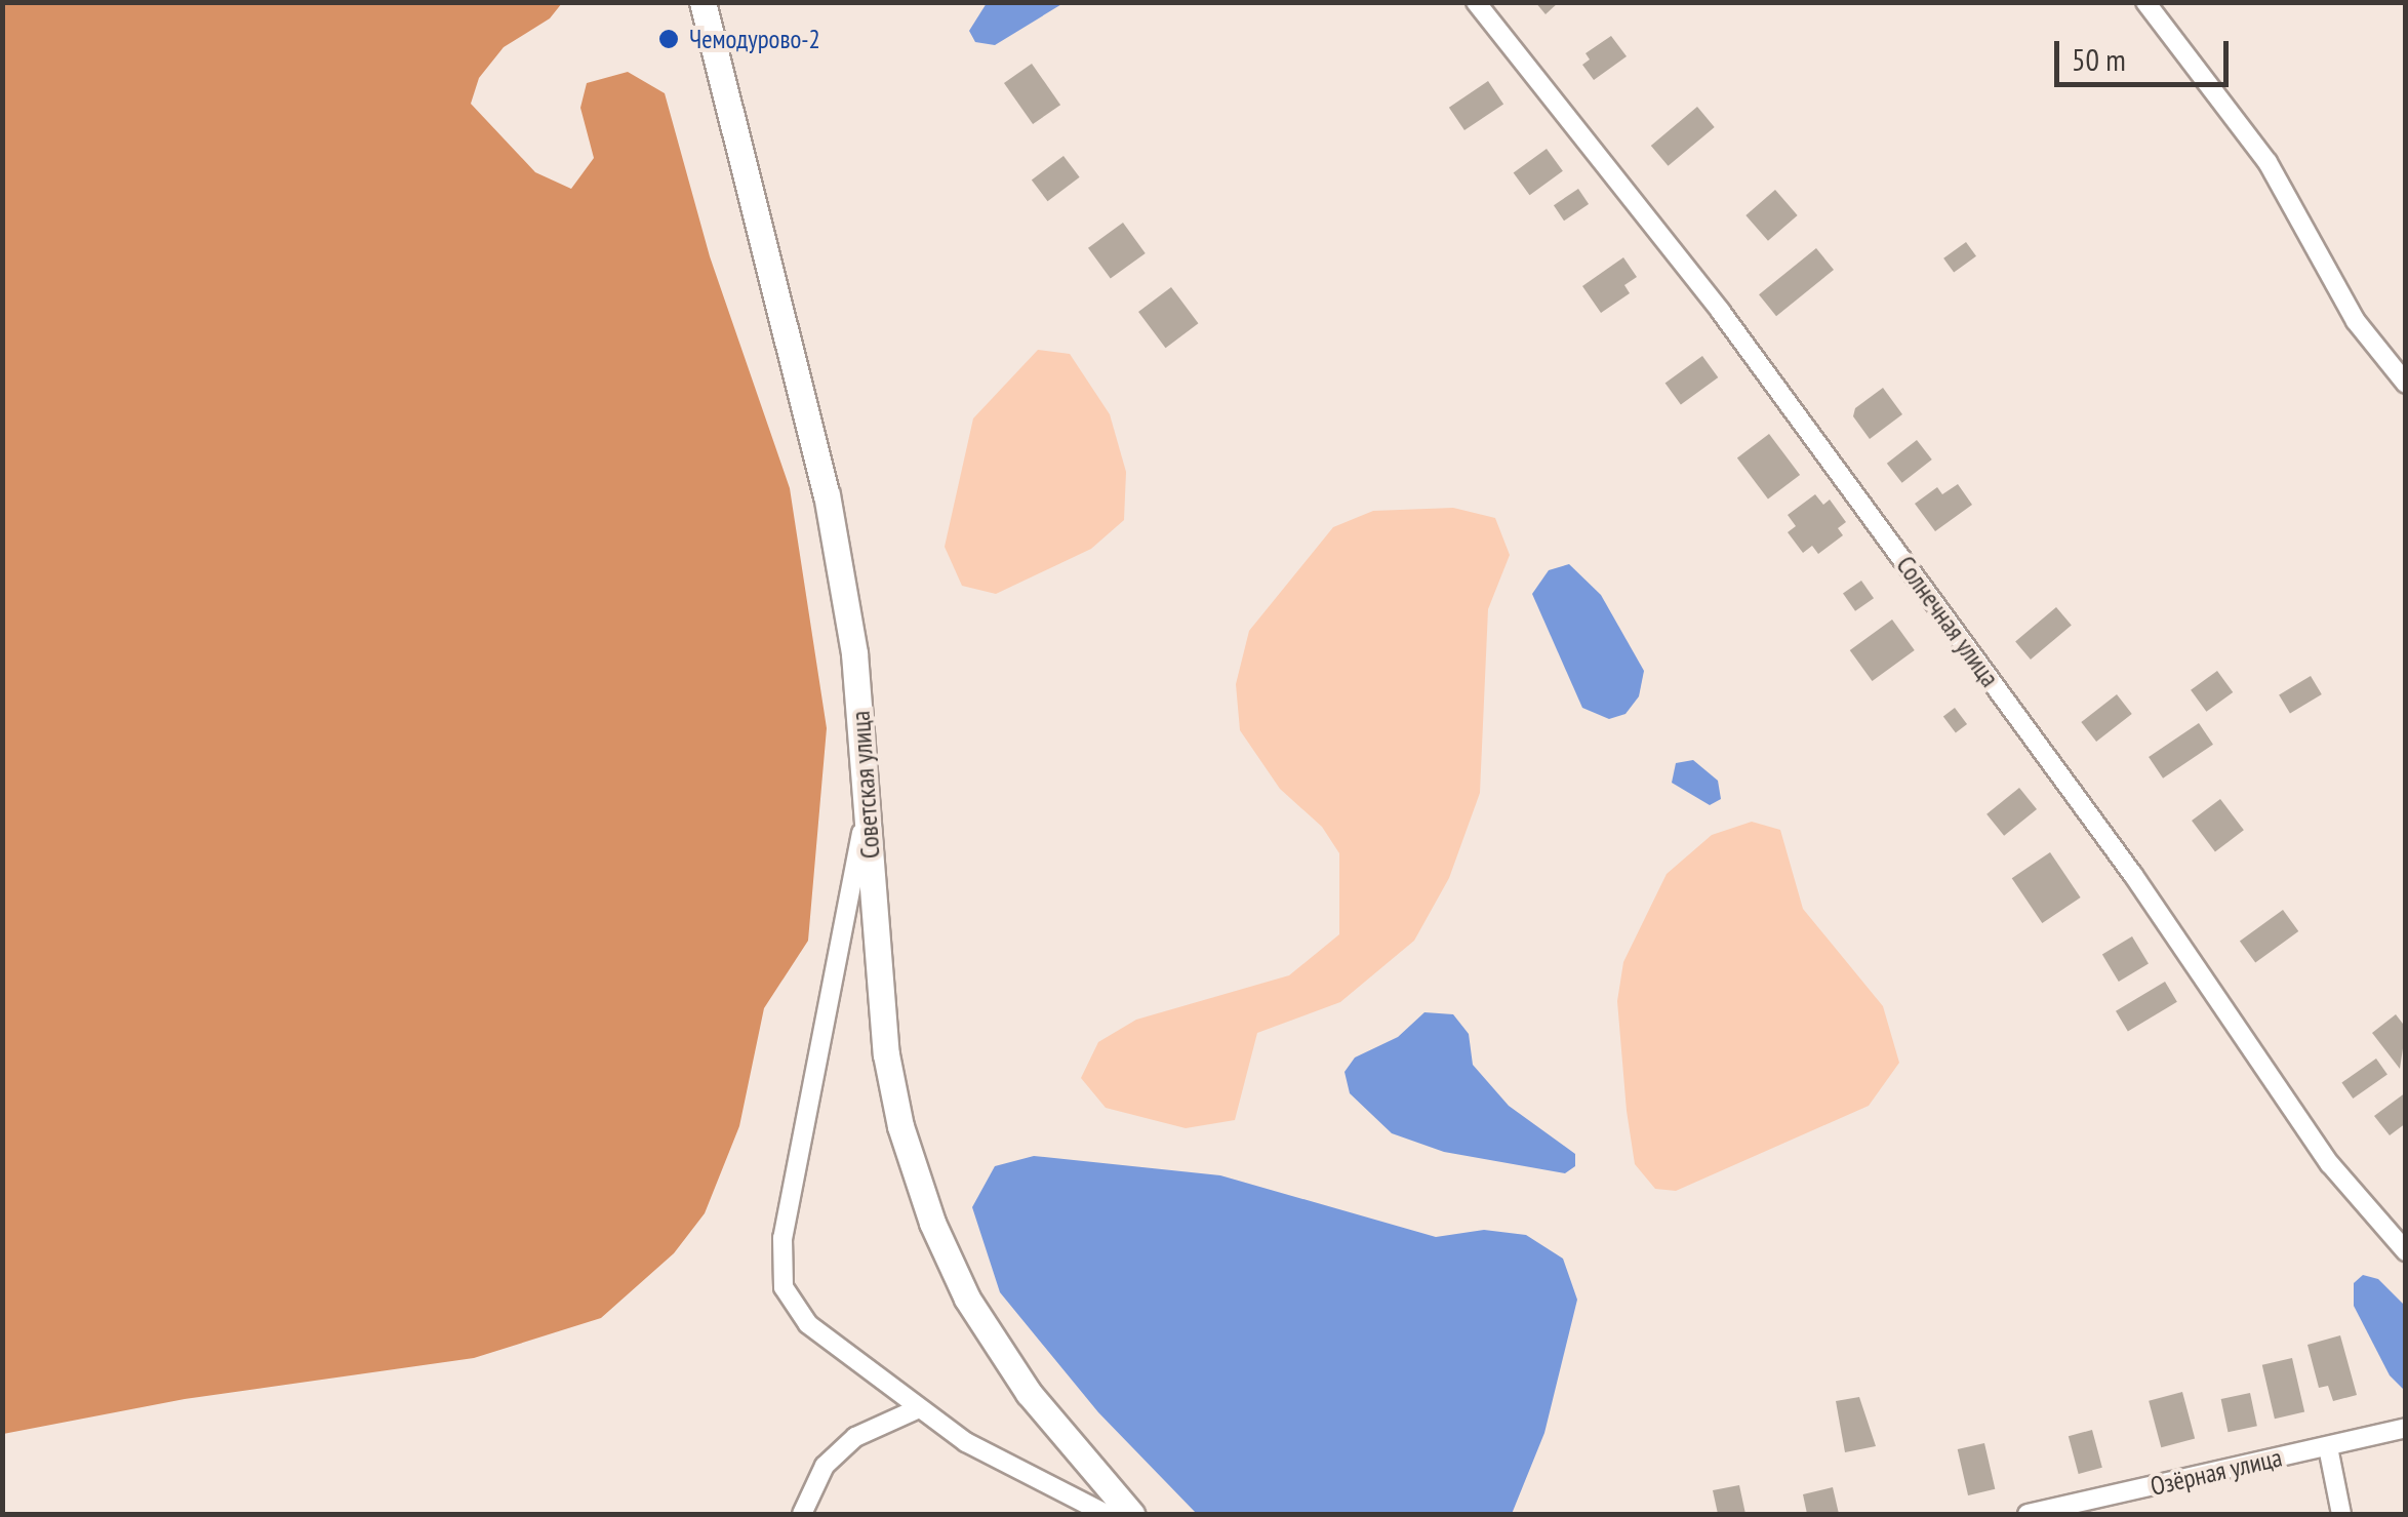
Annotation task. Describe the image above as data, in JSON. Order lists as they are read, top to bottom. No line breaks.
{"streets":{"street":["Солнечная улица","Советская улица","Озёрная улица"]},"places":["Чемодурово-2"],"scale_bar":"50 m"}
